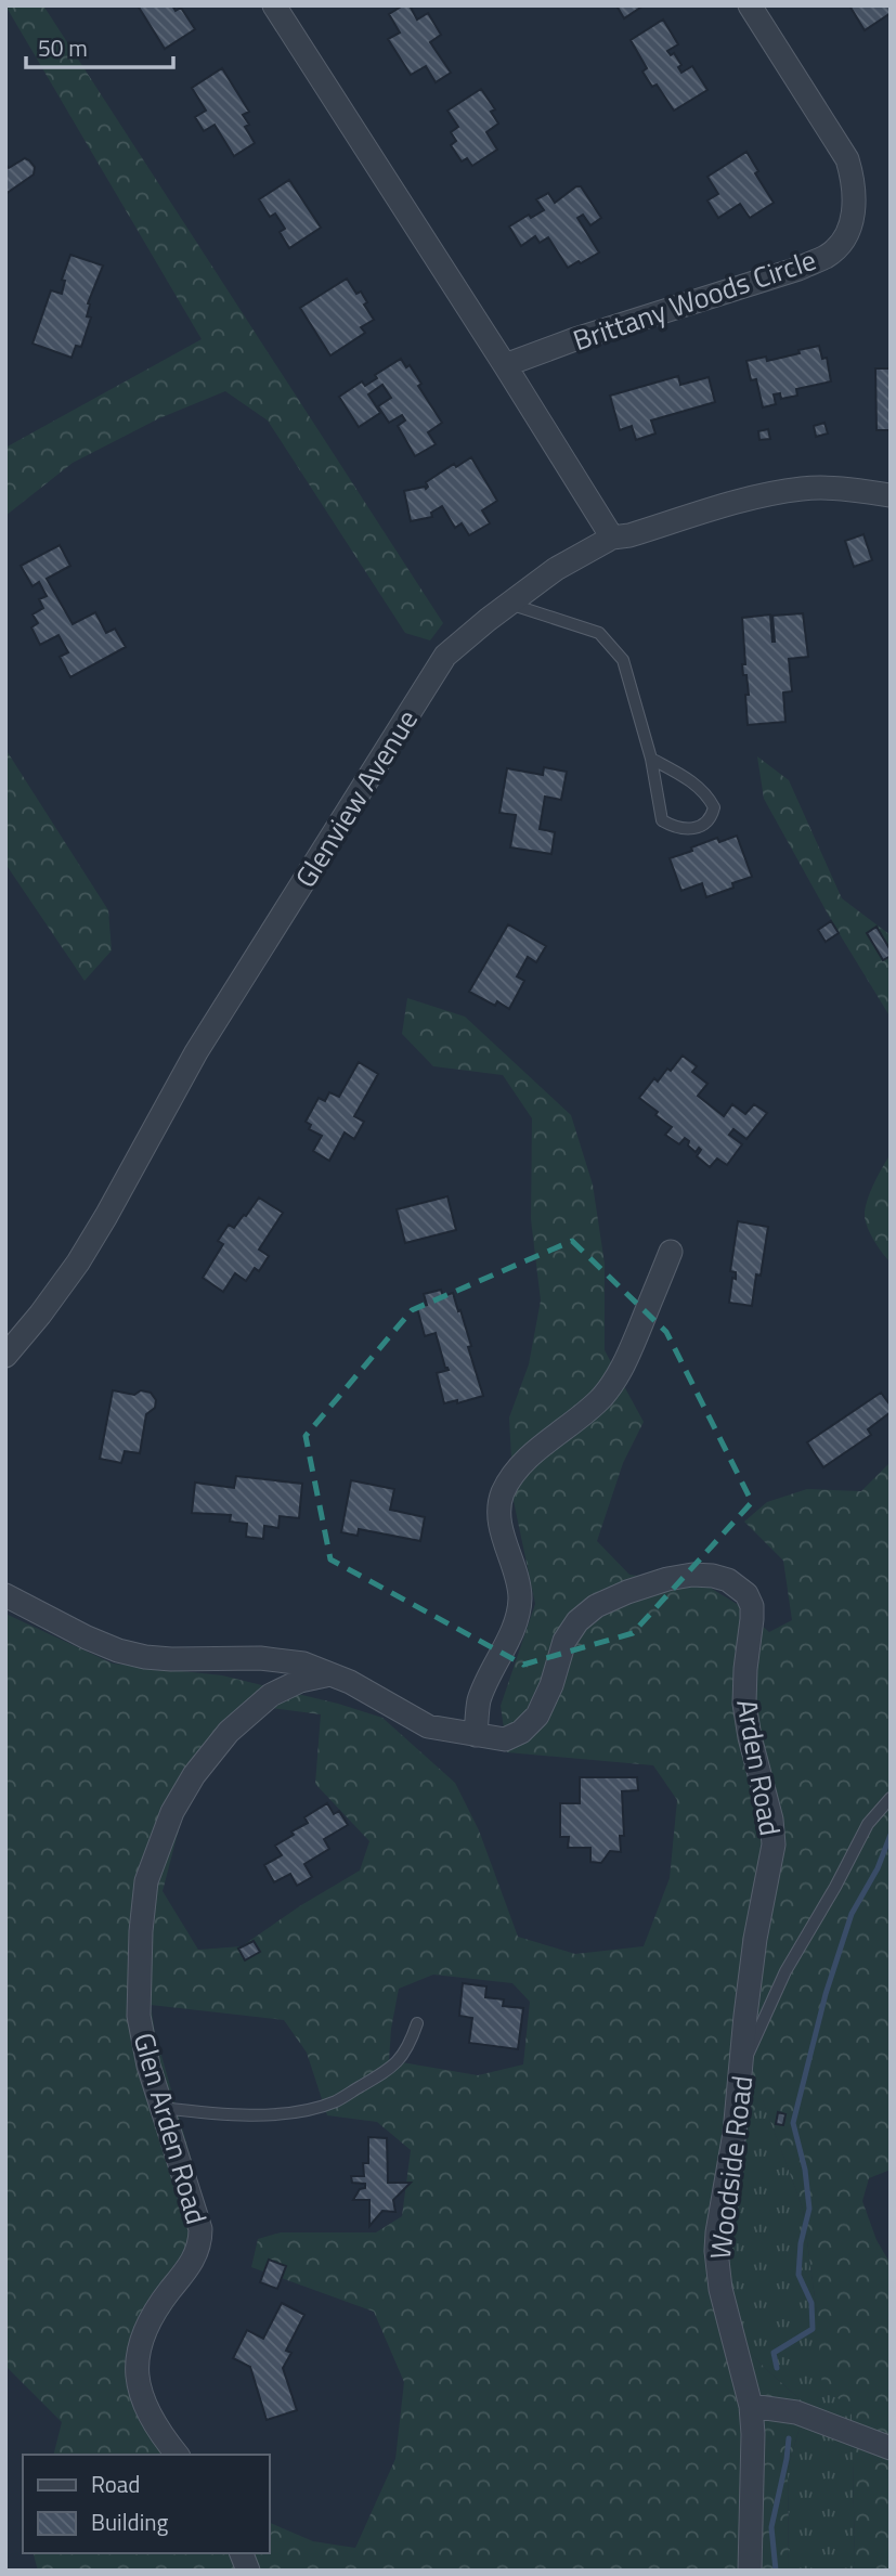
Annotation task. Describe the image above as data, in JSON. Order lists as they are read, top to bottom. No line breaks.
{"streets":{"street":["Brittany Woods Circle","Glenview Avenue","Arden Road","Glen Arden Road","Woodside Road"]},"crossings":[["Arden Road","Glen Arden Road"],["Arden Road","Woodside Road"]],"legend":["Road","Building"],"scale_bar":"50 m"}
